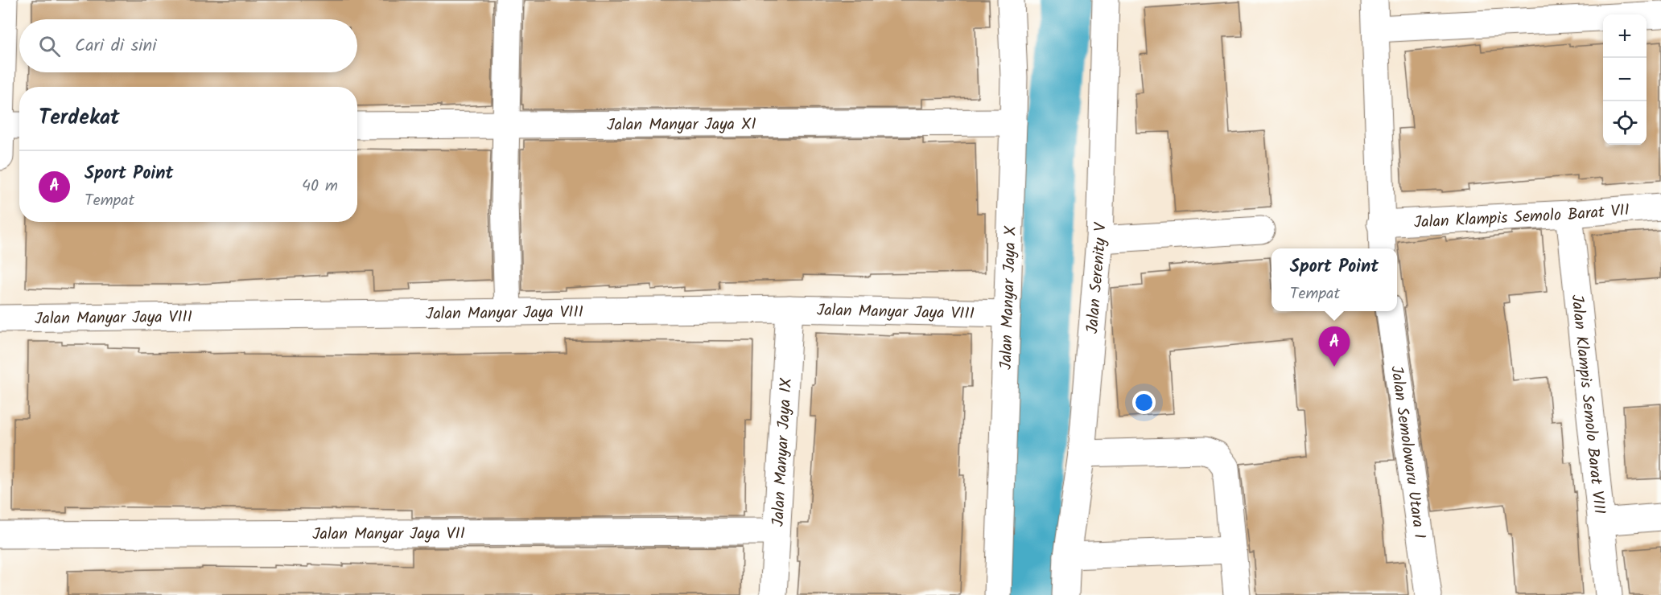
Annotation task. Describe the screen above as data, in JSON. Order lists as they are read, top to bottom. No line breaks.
{"streets":{"street":["Jalan Manyar Jaya XI","Jalan Klampis Semolo Barat VII","Jalan Serenity V","Jalan Manyar Jaya X","Jalan Manyar Jaya VIII","Jalan Klampis Semolo Barat VIII","Jalan Semolowaru Utara I","Jalan Manyar Jaya IX","Jalan Manyar Jaya VII"]},"crossings":[["Jalan Manyar Jaya XI","Jalan Manyar Jaya X"],["Jalan Klampis Semolo Barat VII","Jalan Klampis Semolo Barat VIII"],["Jalan Manyar Jaya X","Jalan Manyar Jaya VIII"],["Jalan Manyar Jaya VIII","Jalan Manyar Jaya IX"],["Jalan Manyar Jaya IX","Jalan Manyar Jaya VII"]],"page":{"map_buttons":["+","−"],"search":"Cari di sini","heading":"Terdekat","list":[{"mark":"A","name":"Sport Point","note":"Tempat","value":"40 m"}],"popup":["Sport Point","Tempat"],"pins":"A"}}
